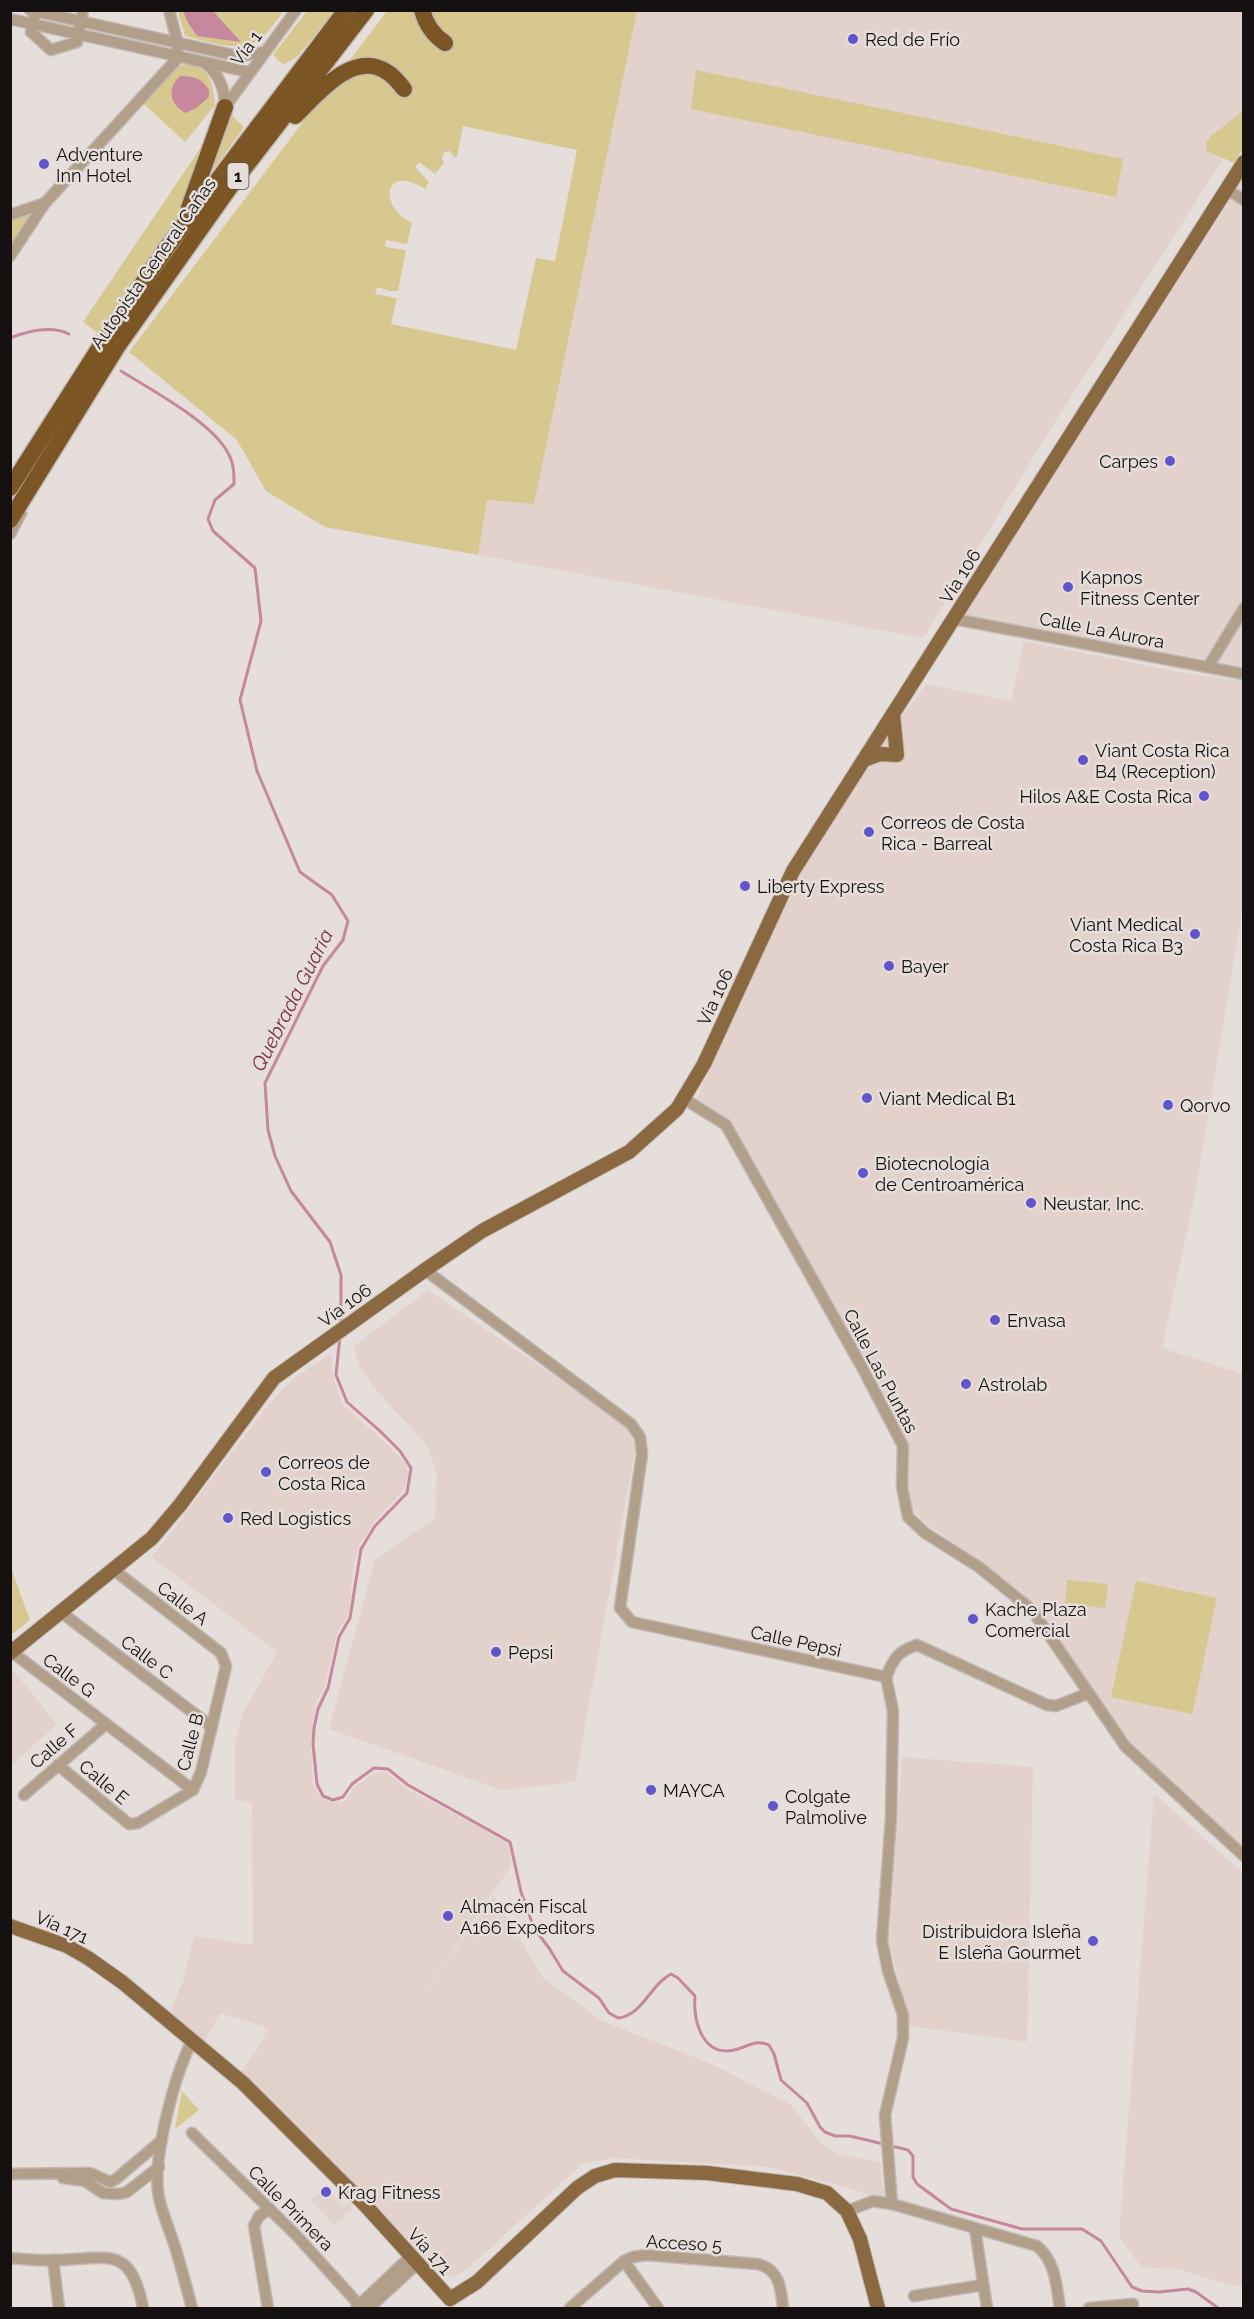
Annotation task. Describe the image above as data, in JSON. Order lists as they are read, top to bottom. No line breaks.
{"streets":{"highway":["1","Autopista General Cañas"],"main road":["Vía 106","Vía 171"],"street":["Vía 1","Calle La Aurora","Calle Las Puntas","Calle A","Calle Pepsi","Calle C","Calle G","Calle B","Calle F","Calle E","Calle Primera","Acceso 5"]},"crossings":[["Vía 106","Calle La Aurora"],["Vía 106","Calle Las Puntas"],["Vía 106","Calle A"],["Vía 106","Calle Pepsi"],["Vía 106","Calle C"],["Vía 106","Calle G"],["Calle A","Calle B"],["Calle C","Calle B"],["Calle G","Calle B"],["Calle G","Calle F"],["Calle B","Calle E"],["Calle F","Calle E"]],"water":["Quebrada Guaria"],"places":["Red de Frío","Adventure Inn Hotel","Carpes","Kapnos Fitness Center","Viant Costa Rica B4 (Reception)","Hilos A&E Costa Rica","Correos de Costa Rica - Barreal","Liberty Express","Viant Medical Costa Rica B3","Bayer","Viant Medical B1","Qorvo","Biotecnología de Centroamérica","Neustar, Inc.","Envasa","Astrolab","Correos de Costa Rica","Red Logistics","Kache Plaza Comercial","Pepsi","MAYCA","Colgate Palmolive","Almacén Fiscal A166 Expeditors","Distribuidora Isleña E Isleña Gourmet","Krag Fitness"]}
